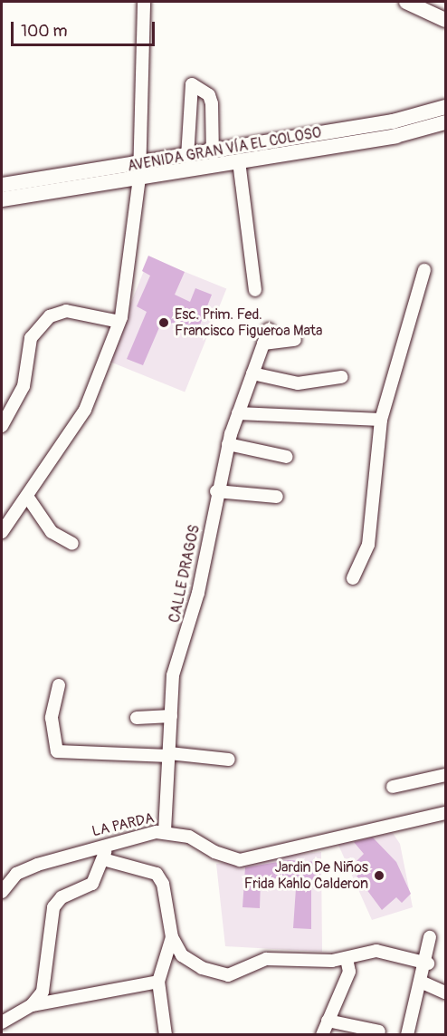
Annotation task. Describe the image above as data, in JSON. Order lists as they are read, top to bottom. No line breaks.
{"streets":{"main road":["AVENIDA GRAN VÍA EL COLOSO"],"street":["CALLE DRAGOS","LA PARDA"]},"crossings":[["CALLE DRAGOS","LA PARDA"]],"places":["Esc. Prim. Fed. Francisco Figueroa Mata","Jardin De Niños Frida Kahlo Calderon"],"scale_bar":"100 m"}
